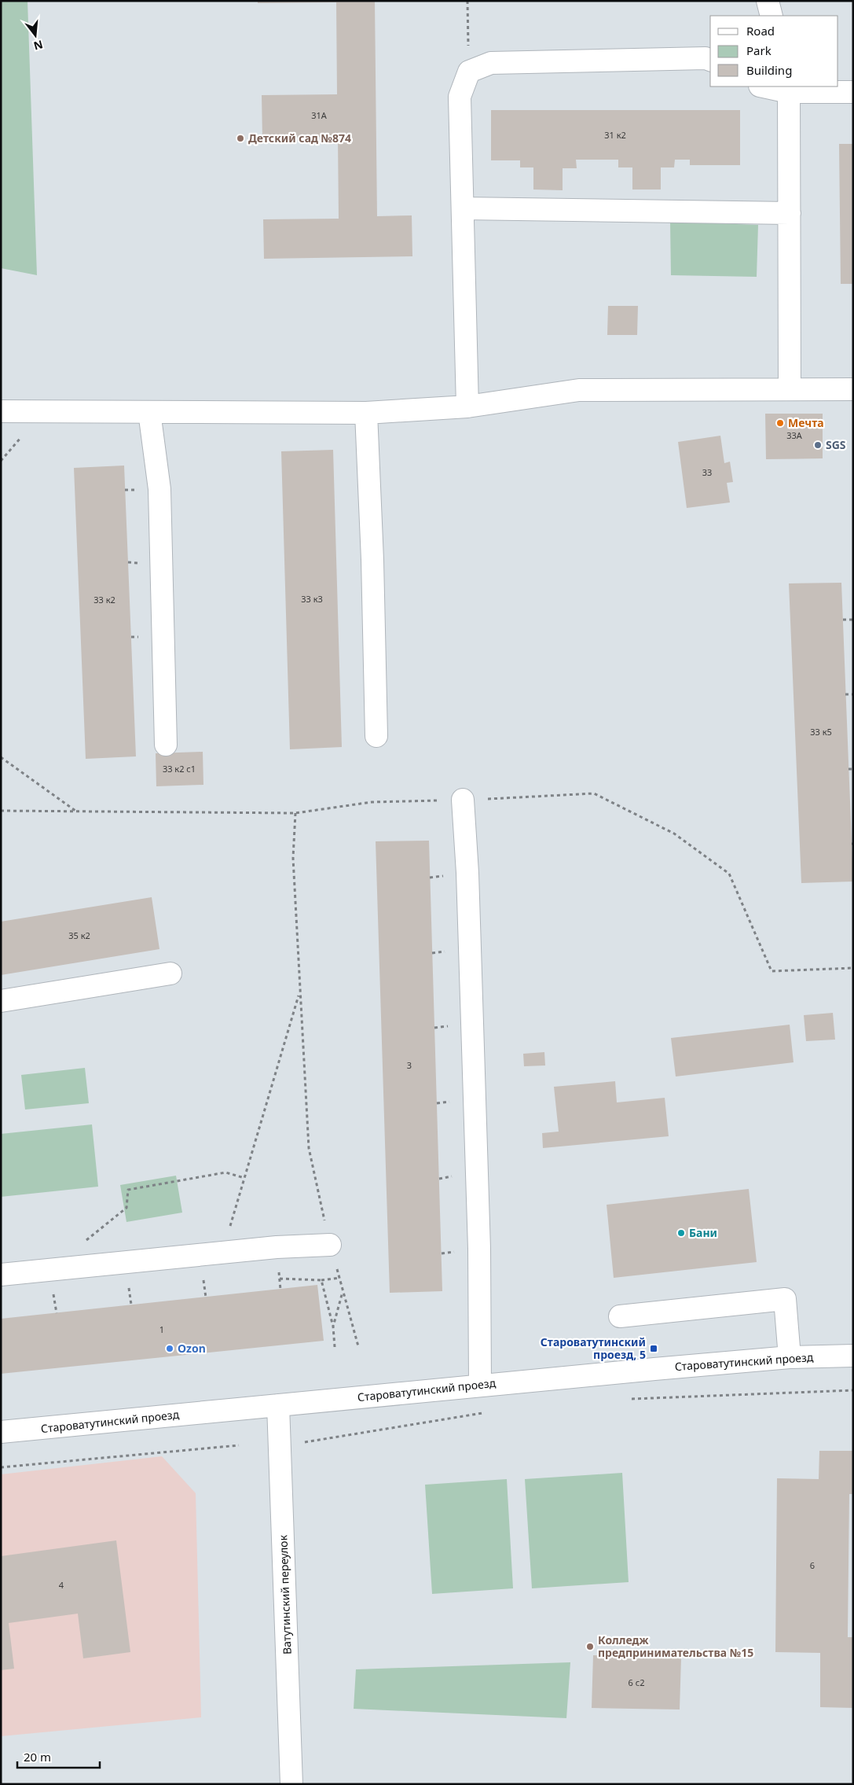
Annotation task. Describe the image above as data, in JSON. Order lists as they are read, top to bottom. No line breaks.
{"streets":{"street":["Староватутинский проезд","Ватутинский переулок"]},"crossings":[["Староватутинский проезд","Ватутинский переулок"]],"places":{"other":["Детский сад №874","Мечта","SGS","Бани","Ozon","Колледж предпринимательства №15"],"transit":["Староватутинский проезд, 5"]},"house_numbers":["31А","31 к2","33А","33","33 к3","33 к2","33 к5","33 к2 с1","35 к2","3","1","6","4","6 с2"],"legend":["Road","Park","Building"],"scale_bar":"20 m","north":"bottom"}
